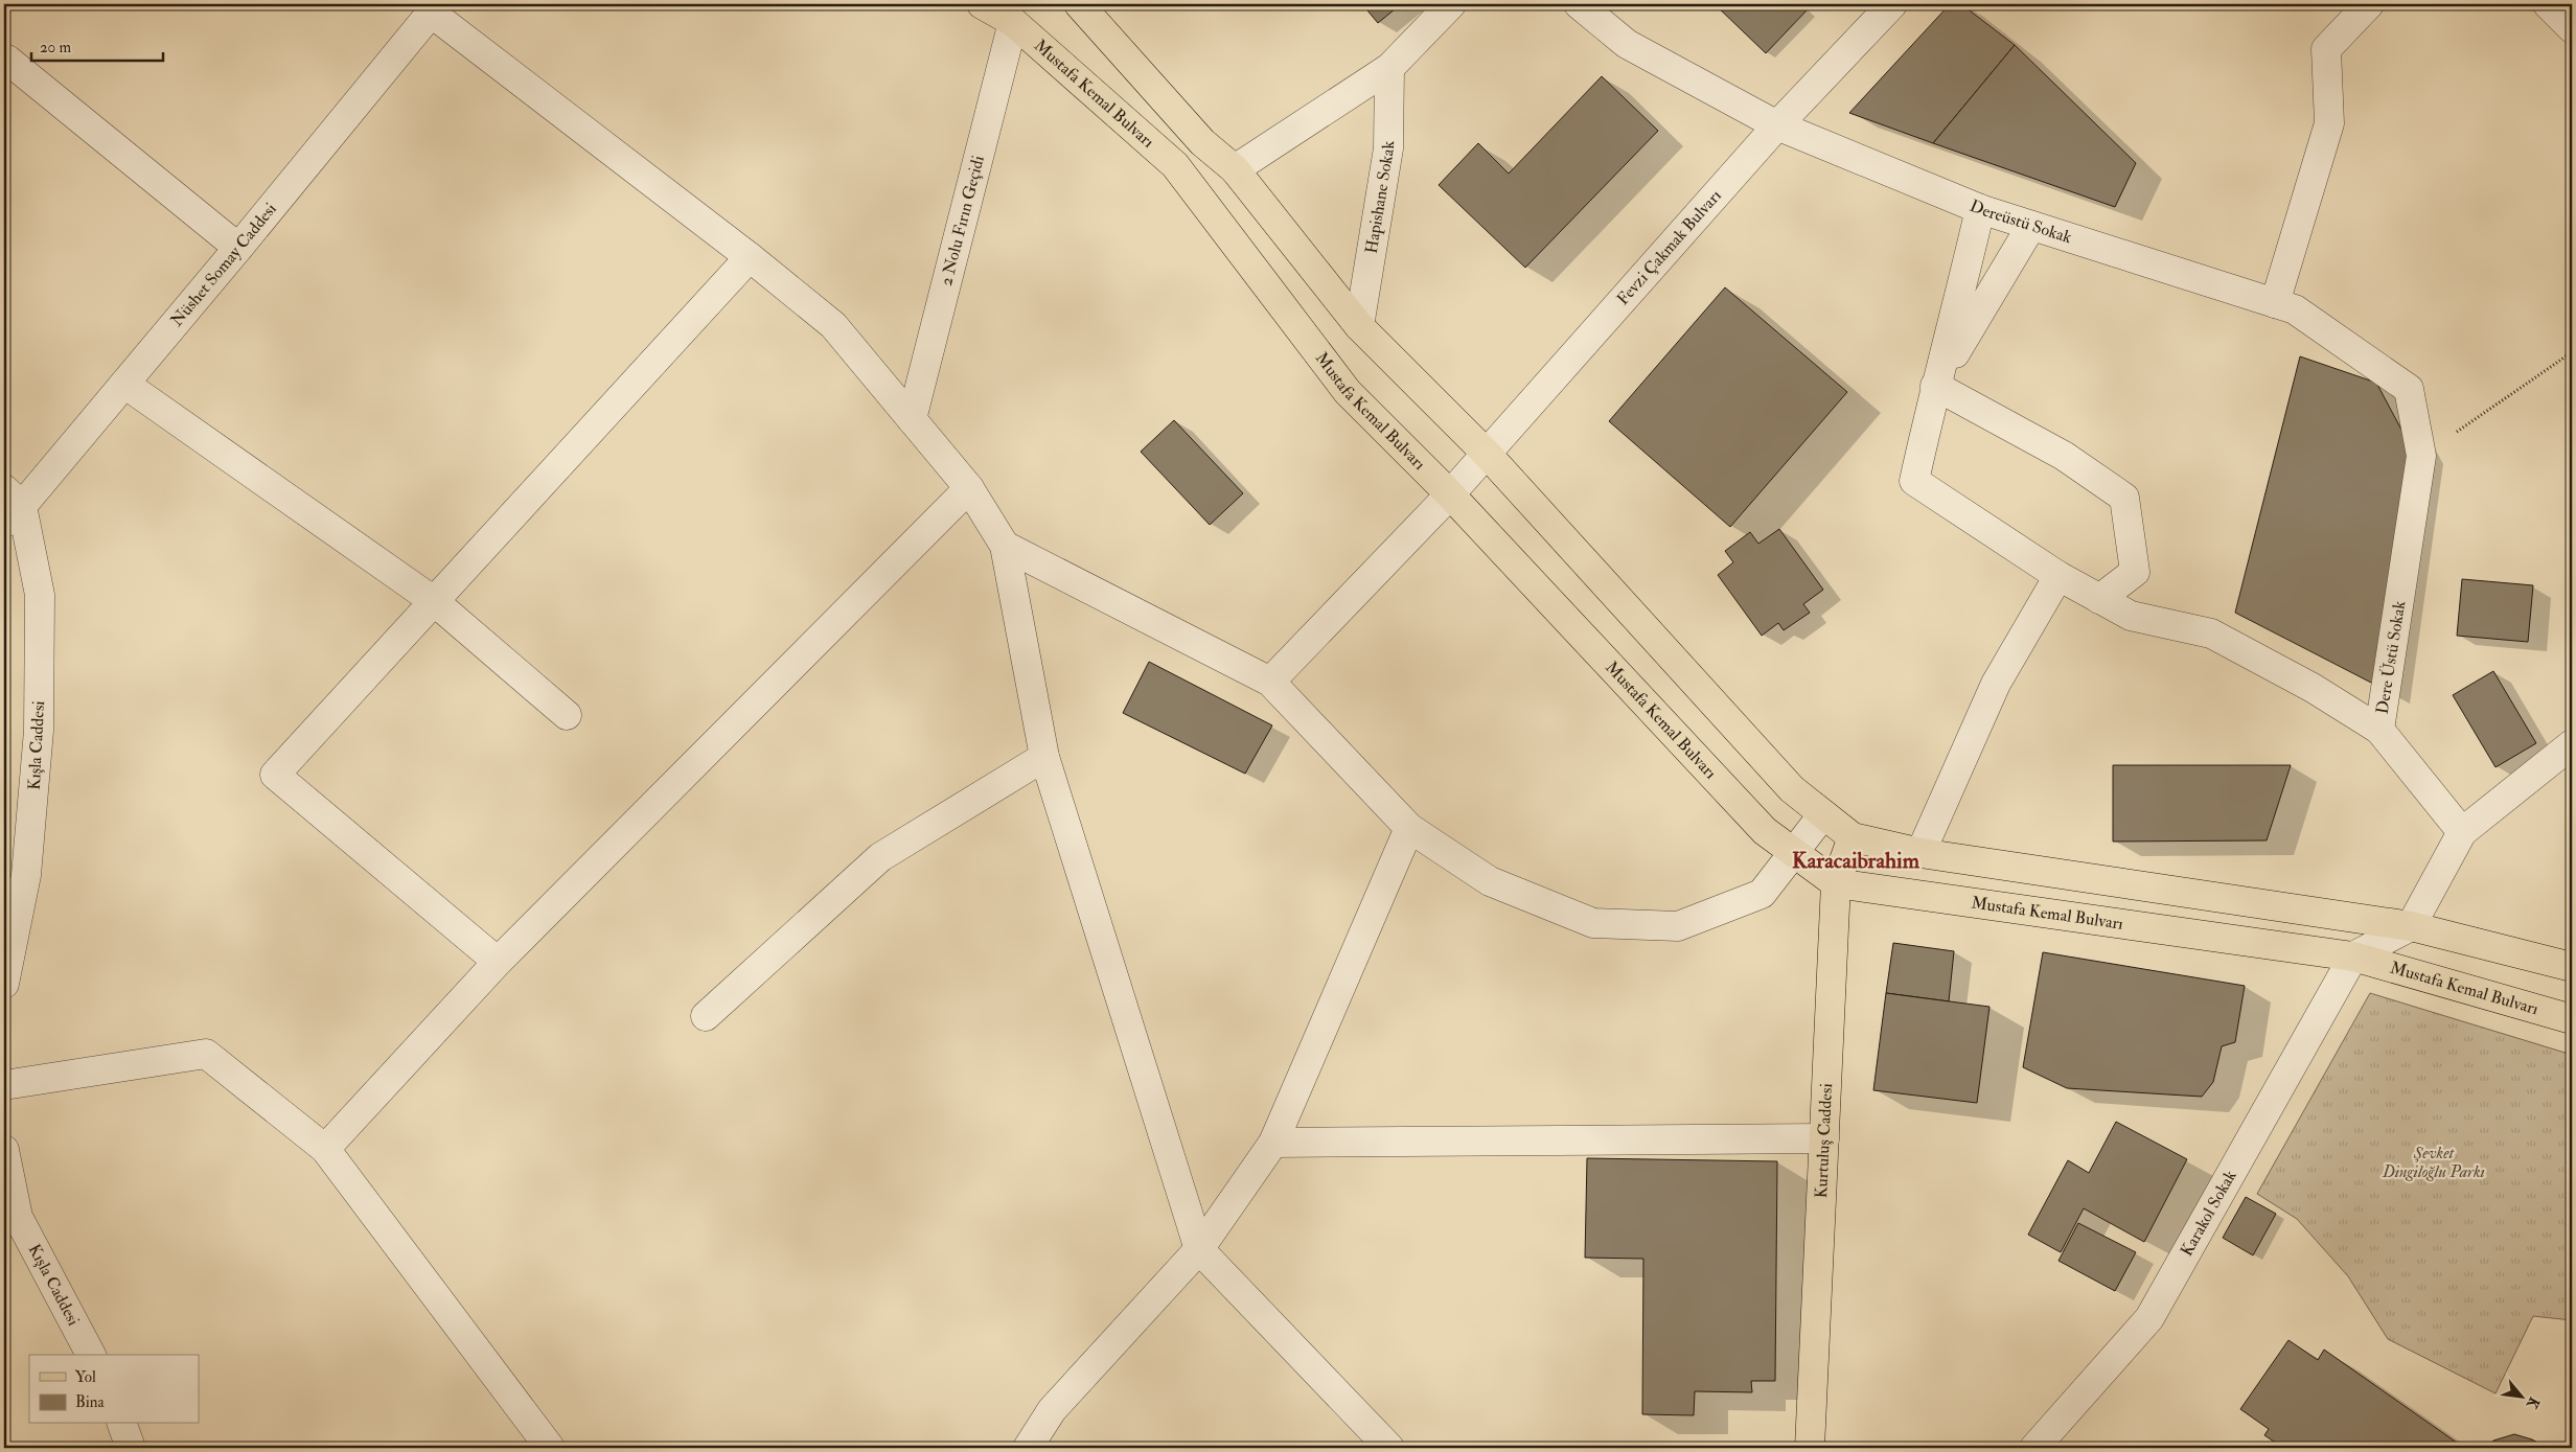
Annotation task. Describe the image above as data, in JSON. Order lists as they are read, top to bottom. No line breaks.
{"streets":{"main road":["Mustafa Kemal Bulvarı","Kurtuluş Caddesi"],"street":["Hapishane Sokak","2 Nolu Fırın Geçidi","Dereüstü Sokak","Fevzi Çakmak Bulvarı","Nüshet Somay Caddesi","Dere Üstü Sokak","Kışla Caddesi","Karakol Sokak"]},"crossings":[["Mustafa Kemal Bulvarı","2 Nolu Fırın Geçidi"],["Mustafa Kemal Bulvarı","Fevzi Çakmak Bulvarı"],["Mustafa Kemal Bulvarı","Kurtuluş Caddesi"],["Mustafa Kemal Bulvarı","Karakol Sokak"],["Dereüstü Sokak","Fevzi Çakmak Bulvarı"],["Dereüstü Sokak","Dere Üstü Sokak"],["Nüshet Somay Caddesi","Kışla Caddesi"]],"districts":["Karacaibrahim"],"parks":["Şevket Dingiloğlu Parkı"],"legend":["Yol","Bina"],"scale_bar":"20 m","north":"bottom right"}
